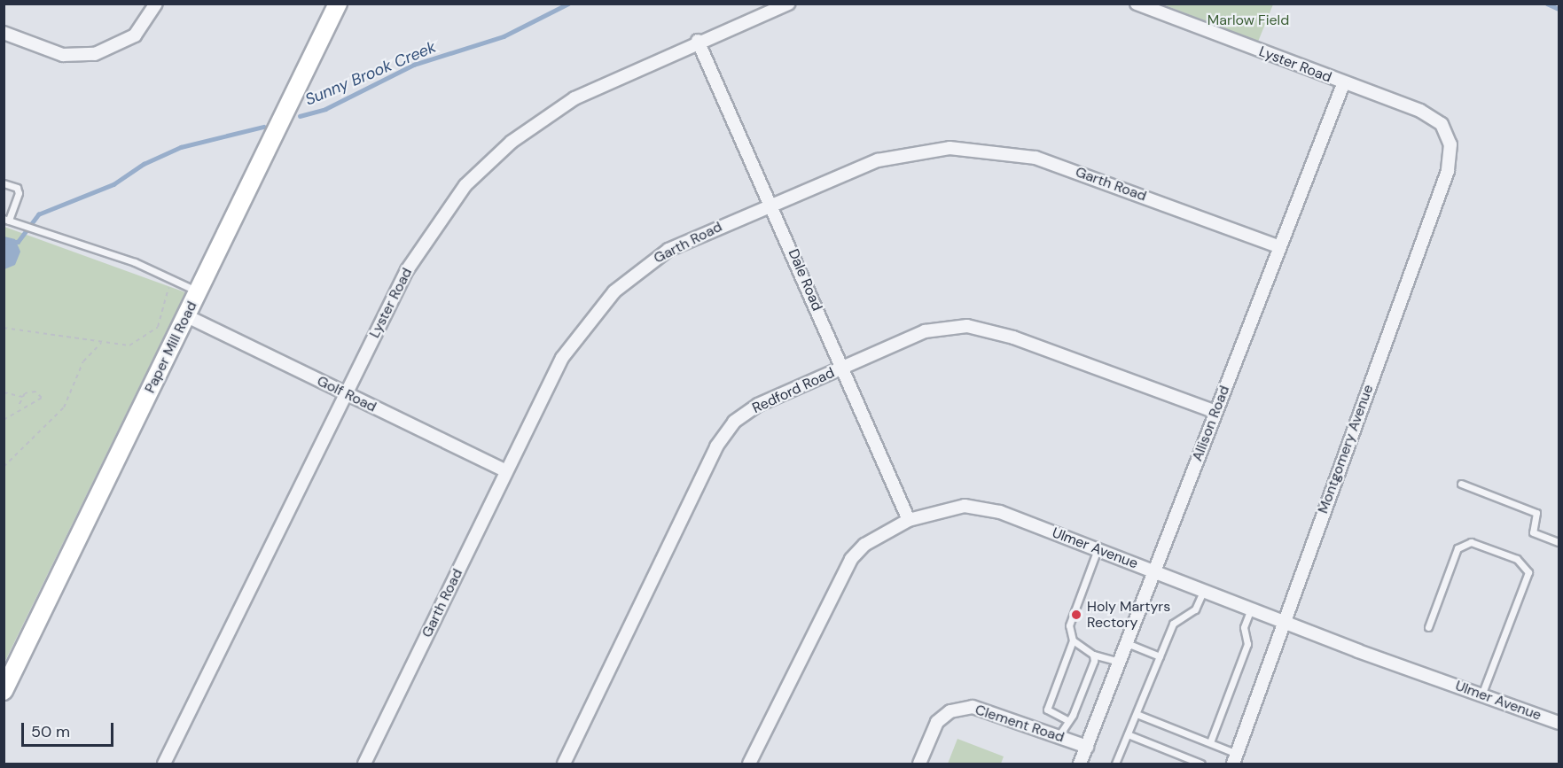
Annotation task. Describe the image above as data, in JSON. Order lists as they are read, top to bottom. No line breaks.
{"streets":{"street":["Lyster Road","Garth Road","Dale Road","Paper Mill Road","Redford Road","Golf Road","Allison Road","Montgomery Avenue","Ulmer Avenue","Clement Road"]},"crossings":[["Lyster Road","Dale Road"],["Lyster Road","Golf Road"],["Lyster Road","Allison Road"],["Lyster Road","Montgomery Avenue"],["Garth Road","Dale Road"],["Garth Road","Golf Road"],["Garth Road","Allison Road"],["Dale Road","Redford Road"],["Dale Road","Ulmer Avenue"],["Paper Mill Road","Golf Road"],["Redford Road","Allison Road"],["Allison Road","Ulmer Avenue"],["Allison Road","Clement Road"],["Montgomery Avenue","Ulmer Avenue"]],"water":["Sunny Brook Creek"],"parks":["Marlow Field"],"places":["Holy Martyrs Rectory"],"scale_bar":"50 m"}
